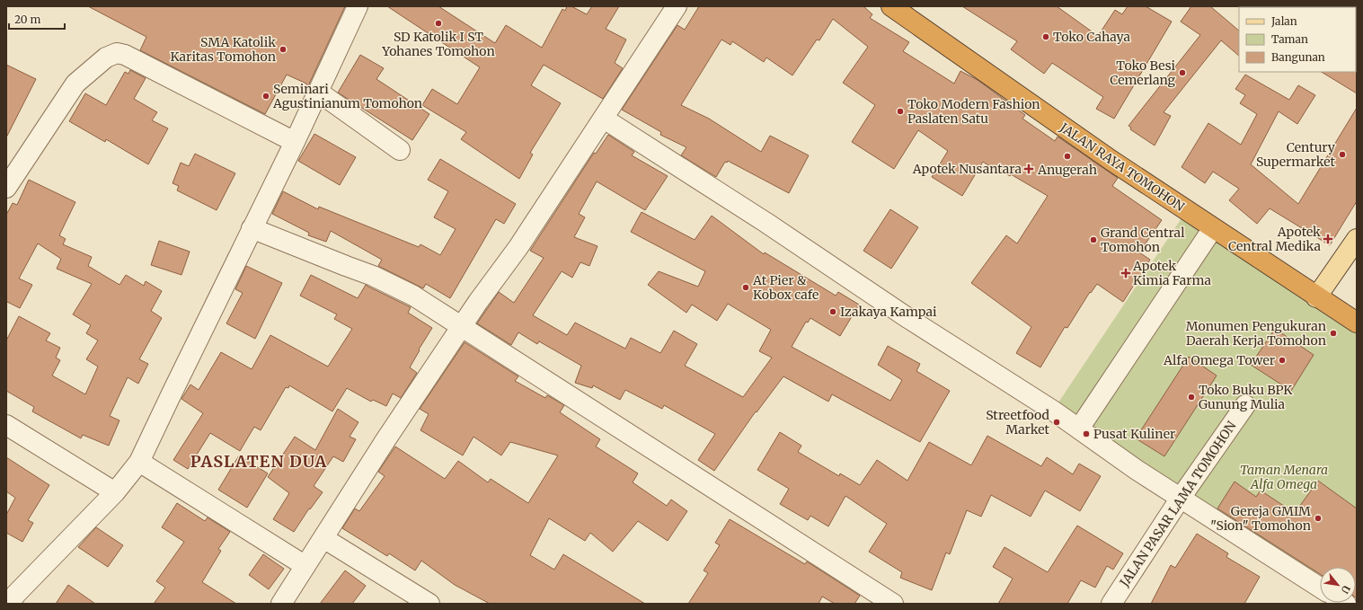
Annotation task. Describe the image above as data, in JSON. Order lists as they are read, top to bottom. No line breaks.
{"streets":{"highway":["JALAN RAYA TOMOHON"],"street":["JALAN PASAR LAMA TOMOHON"]},"districts":["PASLATEN DUA"],"parks":["Taman Menara Alfa Omega"],"places":{"other":["SD Katolik I ST Yohanes Tomohon","Toko Cahaya","SMA Katolik Karitas Tomohon","Toko Besi Cemerlang","Seminari Agustinianum Tomohon","Toko Modern Fashion Paslaten Satu","Century Supermarket","Anugerah","Grand Central Tomohon","At Pier & Kobox cafe","Izakaya Kampai","Monumen Pengukuran Daerah Kerja Tomohon","Alfa Omega Tower","Toko Buku BPK Gunung Mulia","Streetfood Market","Pusat Kuliner","Gereja GMIM \"Sion\" Tomohon"],"health":["Apotek Nusantara","Apotek Central Medika","Apotek Kimia Farma"]},"legend":["Jalan","Taman","Bangunan"],"scale_bar":"20 m","north":"bottom right"}
